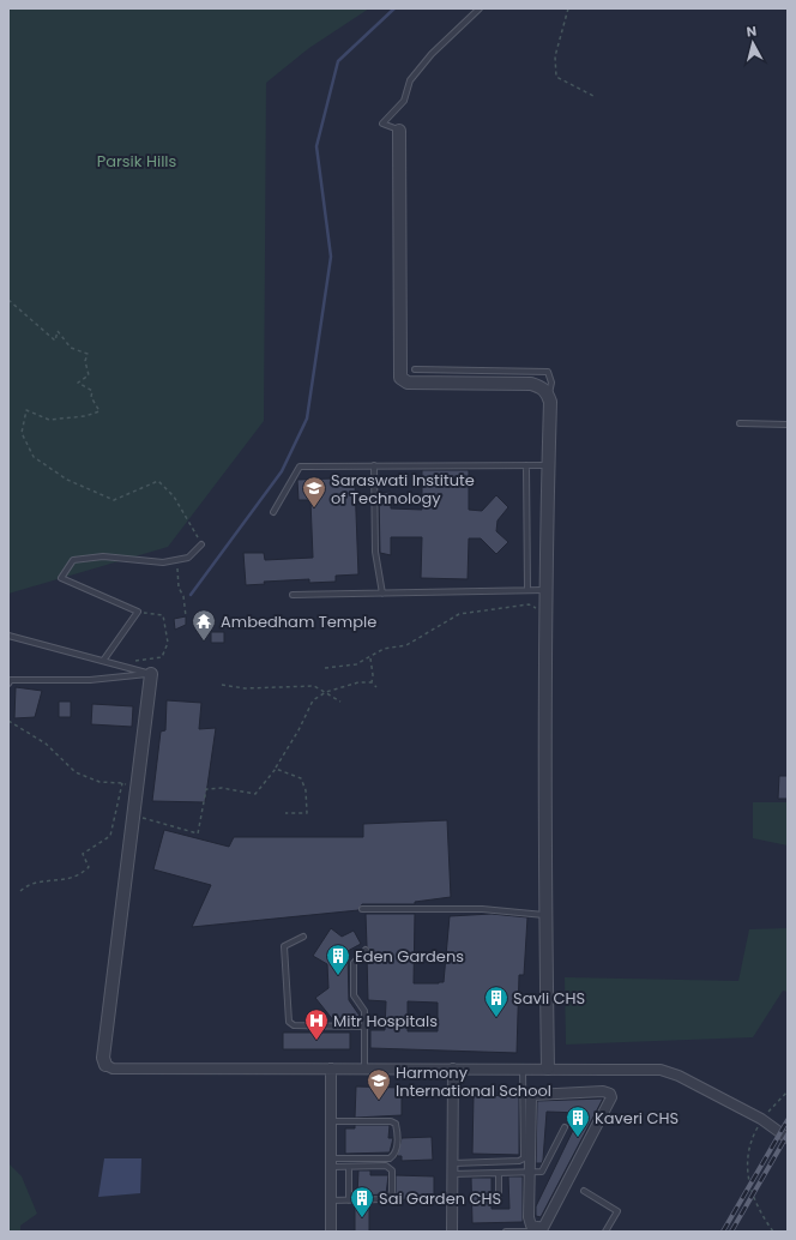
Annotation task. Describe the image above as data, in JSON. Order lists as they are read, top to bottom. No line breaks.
{"parks":["Parsik Hills"],"places":{"school or university":["Saraswati Institute of Technology","Harmony International School"],"temple":["Ambedham Temple"],"building":["Eden Gardens","Savli CHS","Kaveri CHS","Sai Garden CHS"],"hospital":["Mitr Hospitals"]},"north":"top"}
